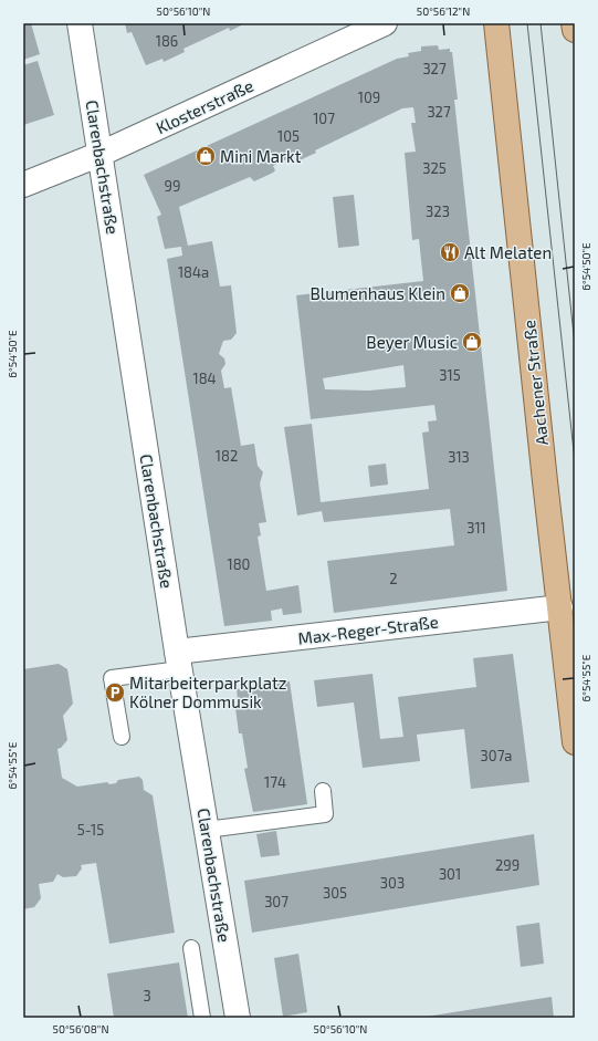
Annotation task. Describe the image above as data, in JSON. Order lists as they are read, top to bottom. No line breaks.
{"streets":{"main road":["Aachener Straße"],"street":["Klosterstraße","Clarenbachstraße","Max-Reger-Straße"]},"crossings":[["Klosterstraße","Clarenbachstraße"],["Clarenbachstraße","Max-Reger-Straße"],["Aachener Straße","Max-Reger-Straße"]],"places":{"shop":["Mini Markt","Blumenhaus Klein","Beyer Music"],"restaurant":["Alt Melaten"],"parking":["Mitarbeiterparkplatz Kölner Dommusik"]},"house_numbers":["186","327","109","327","107","105","325","99","323","184a","315","184","182","313","311","180","2","307a","174","5-15","299","301","303","305","307","3"],"coordinates":["50°56'10\"N","50°56'12\"N","6°54'50\"E","6°54'55\"E","50°56'08\"N"]}
